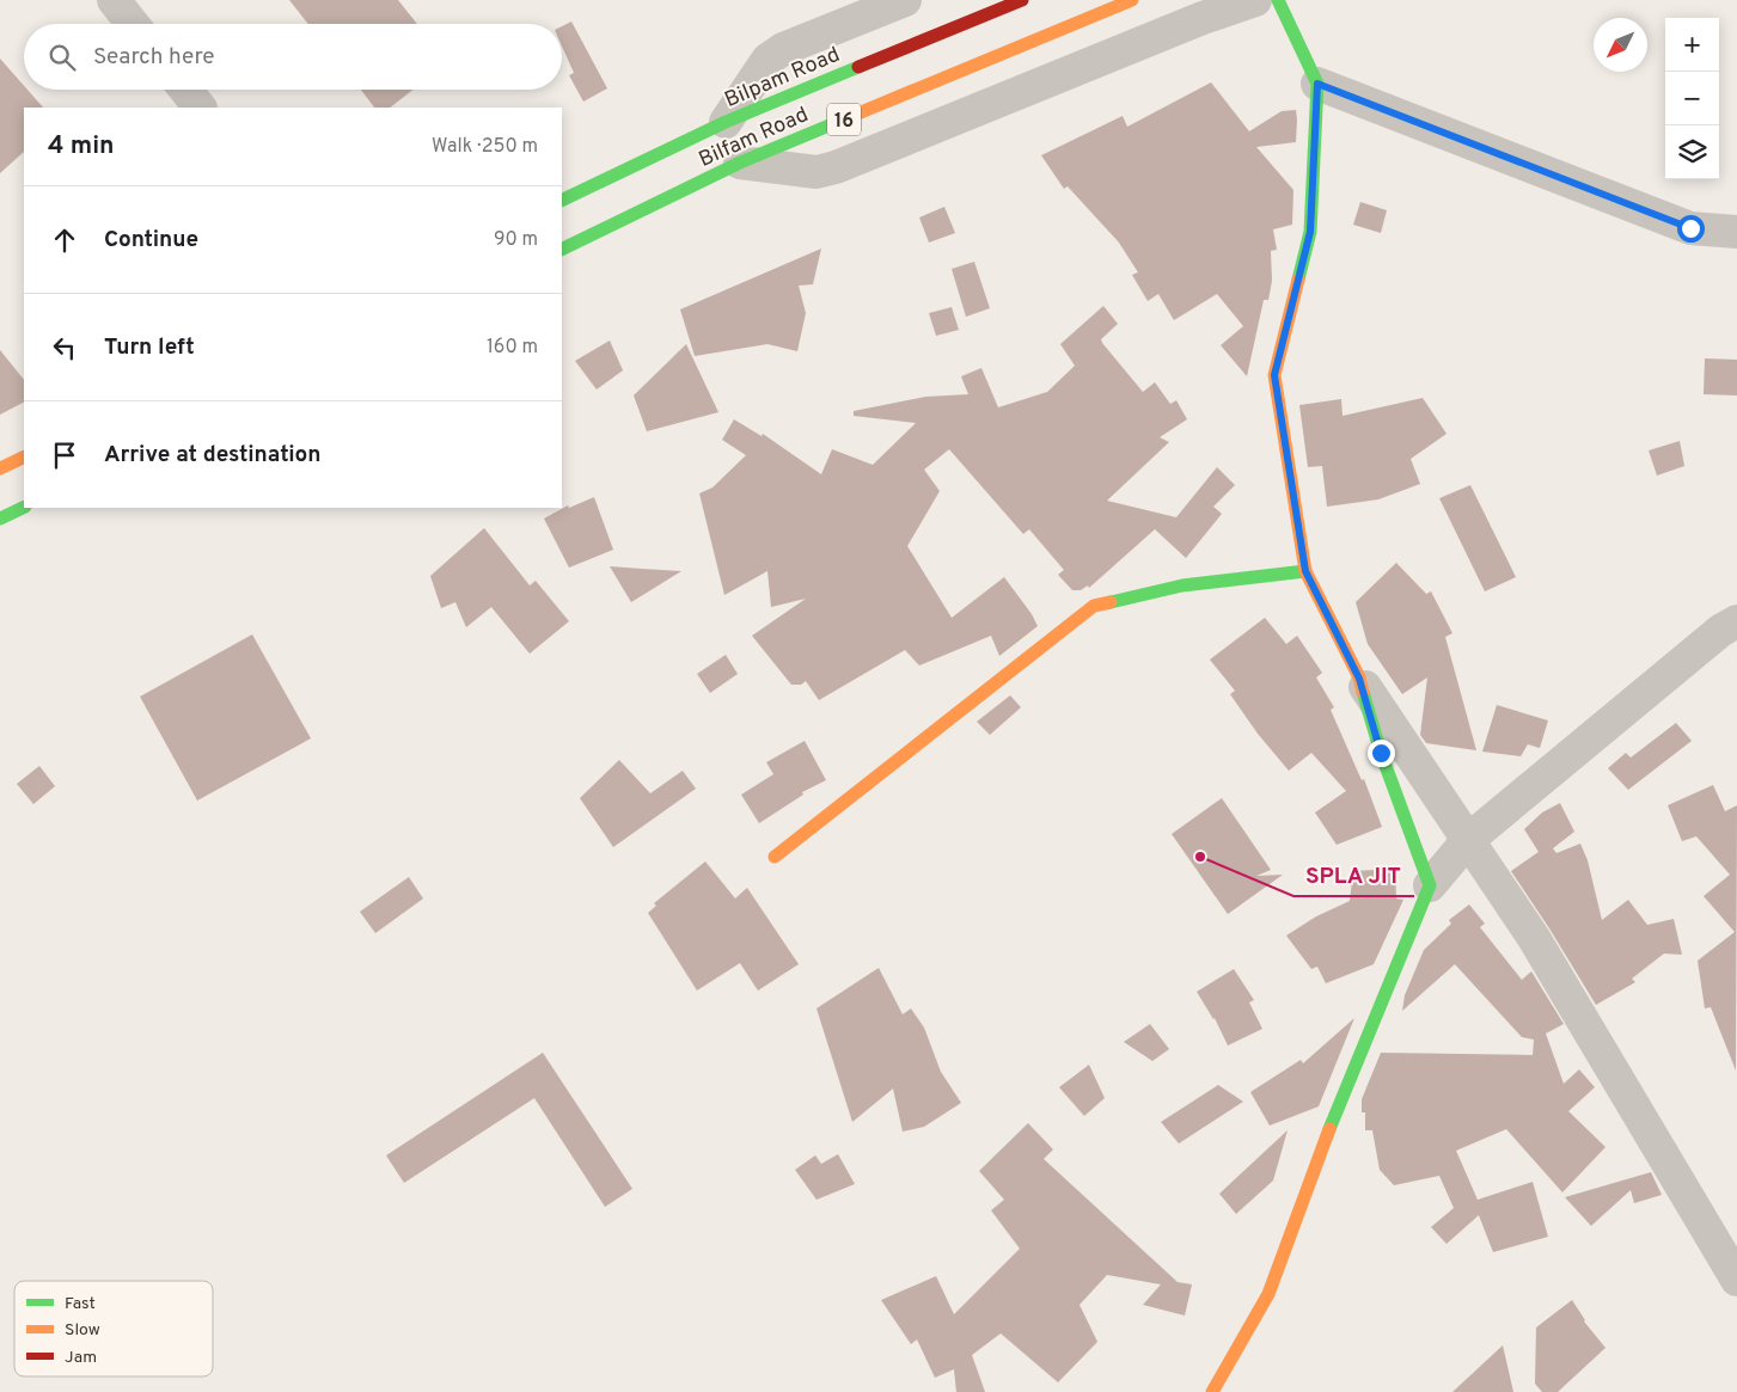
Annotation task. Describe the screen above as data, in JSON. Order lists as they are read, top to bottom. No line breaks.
{"streets":{"street":["Bilpam Road","16","Bilfam Road"]},"places":["SPLA JIT"],"legend":["Fast","Slow","Jam"],"north":"bottom left","page":{"map_buttons":["+","−"],"search":"Search here","heading":["4 min","Walk · 250 m"],"list":[["Continue","90 m"],["Turn left","160 m"],"Arrive at destination"]}}
